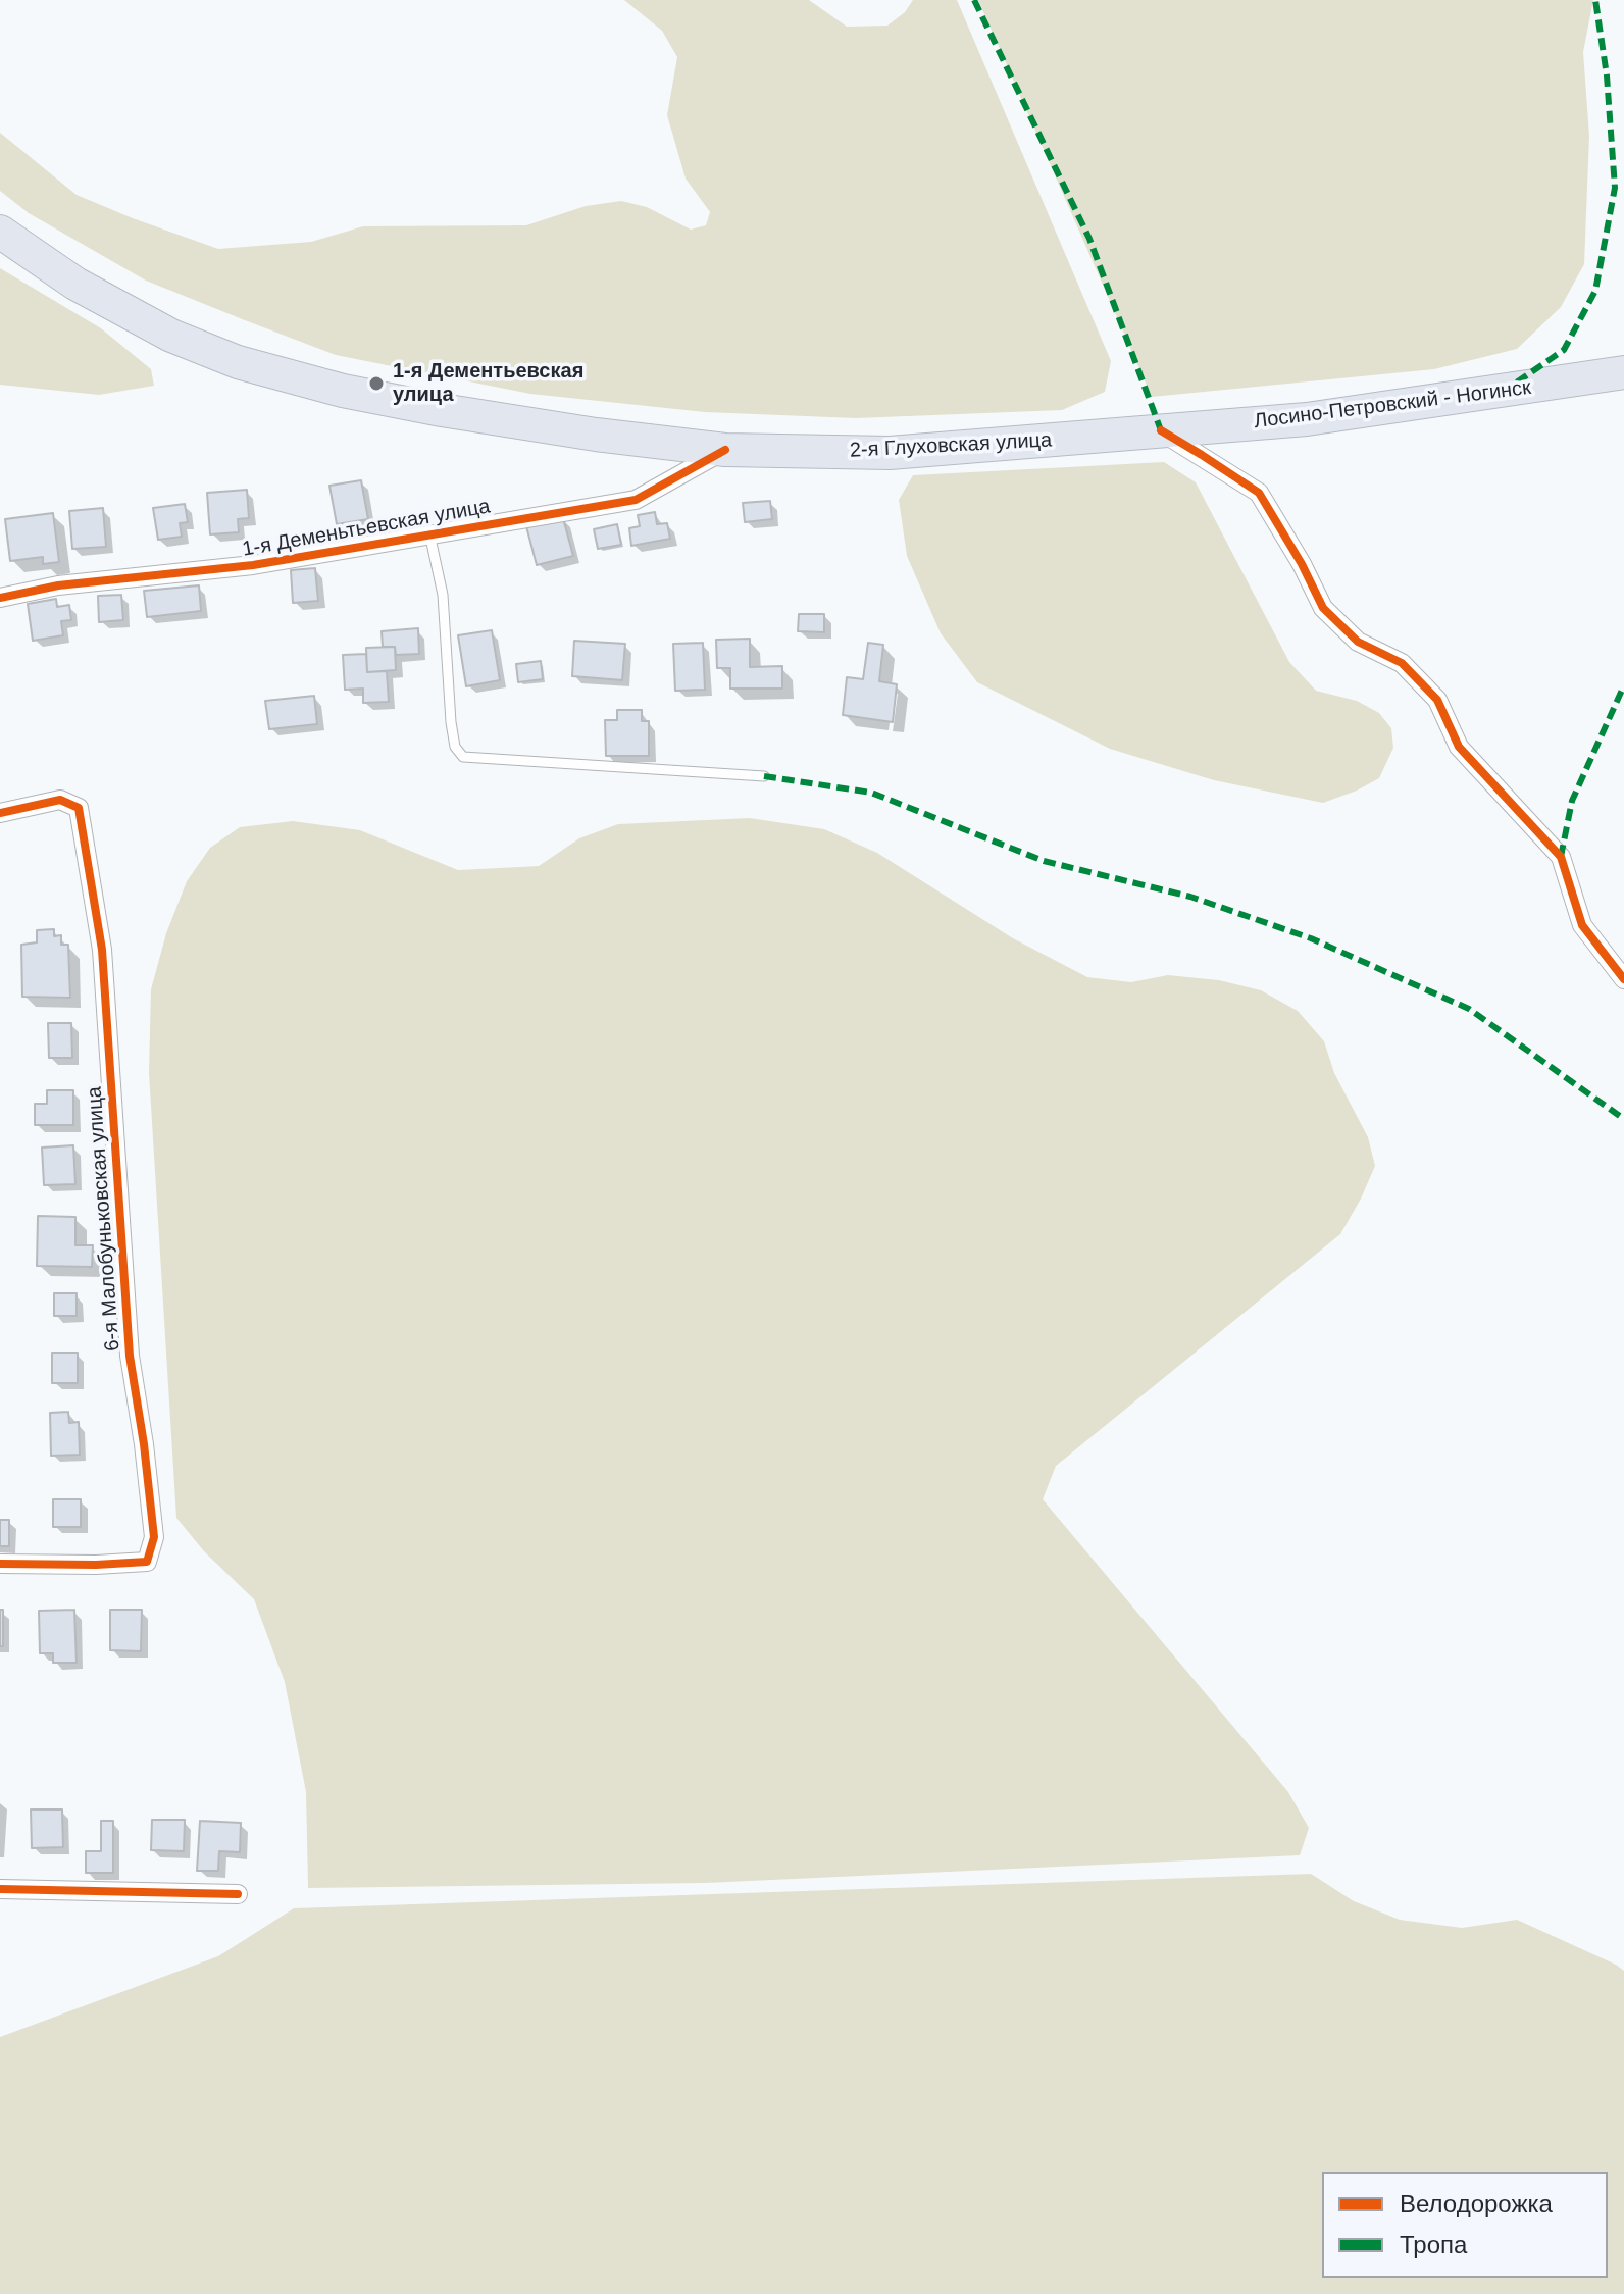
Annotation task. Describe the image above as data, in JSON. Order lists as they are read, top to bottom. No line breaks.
{"streets":{"highway":["Лосино-Петровский - Ногинск","2-я Глуховская улица"],"street":["1-я Деменьтьевская улица","6-я Малобуньковская улица"]},"crossings":[["Лосино-Петровский - Ногинск","2-я Глуховская улица"],["2-я Глуховская улица","1-я Деменьтьевская улица"]],"places":["1-я Дементьевская улица"],"legend":["Велодорожка","Тропа"]}
